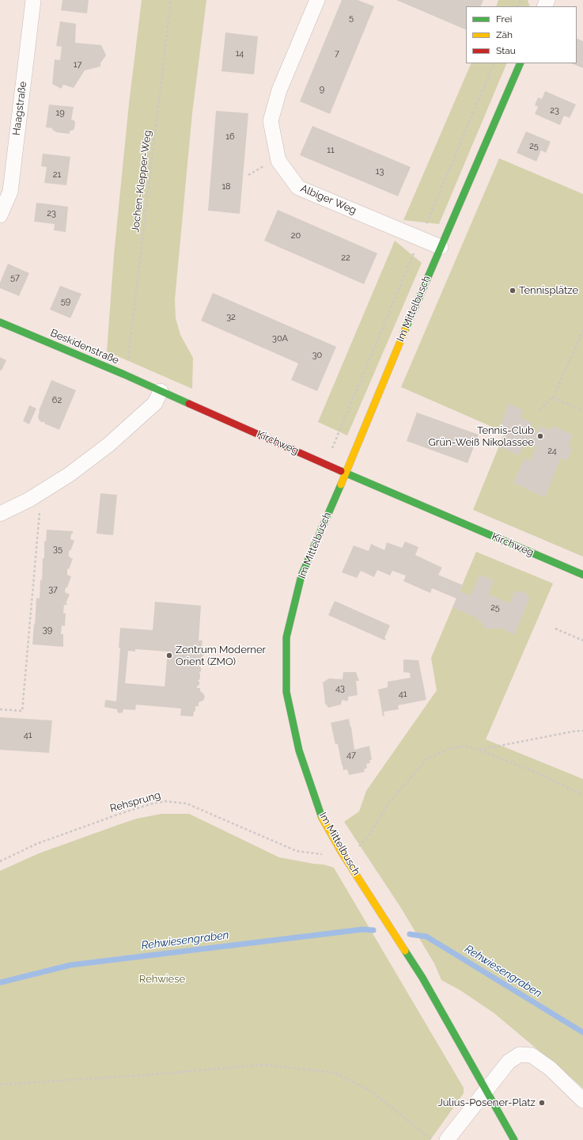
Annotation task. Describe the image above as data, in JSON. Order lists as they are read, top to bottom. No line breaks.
{"streets":{"street":["Haagstraße","Albiger Weg","Im Mittelbusch","Beskidenstraße","Kirchweg"],"path":["Jochen-Klepper-Weg","Rehsprung"]},"crossings":[["Albiger Weg","Im Mittelbusch"],["Im Mittelbusch","Kirchweg"],["Beskidenstraße","Kirchweg"]],"water":["Rehwiesengraben"],"parks":["Rehwiese"],"places":["Tennisplätze","Tennis-Club Grün-Weiß Nikolassee","Zentrum Moderner Orient (ZMO)","Julius-Posener-Platz"],"house_numbers":["5","14","7","17","9","23","19","16","25","11","13","21","18","23","20","22","57","59","32","30A","30","62","24","35","37","25","39","43","41","41","47"],"legend":["Frei","Zäh","Stau"]}
